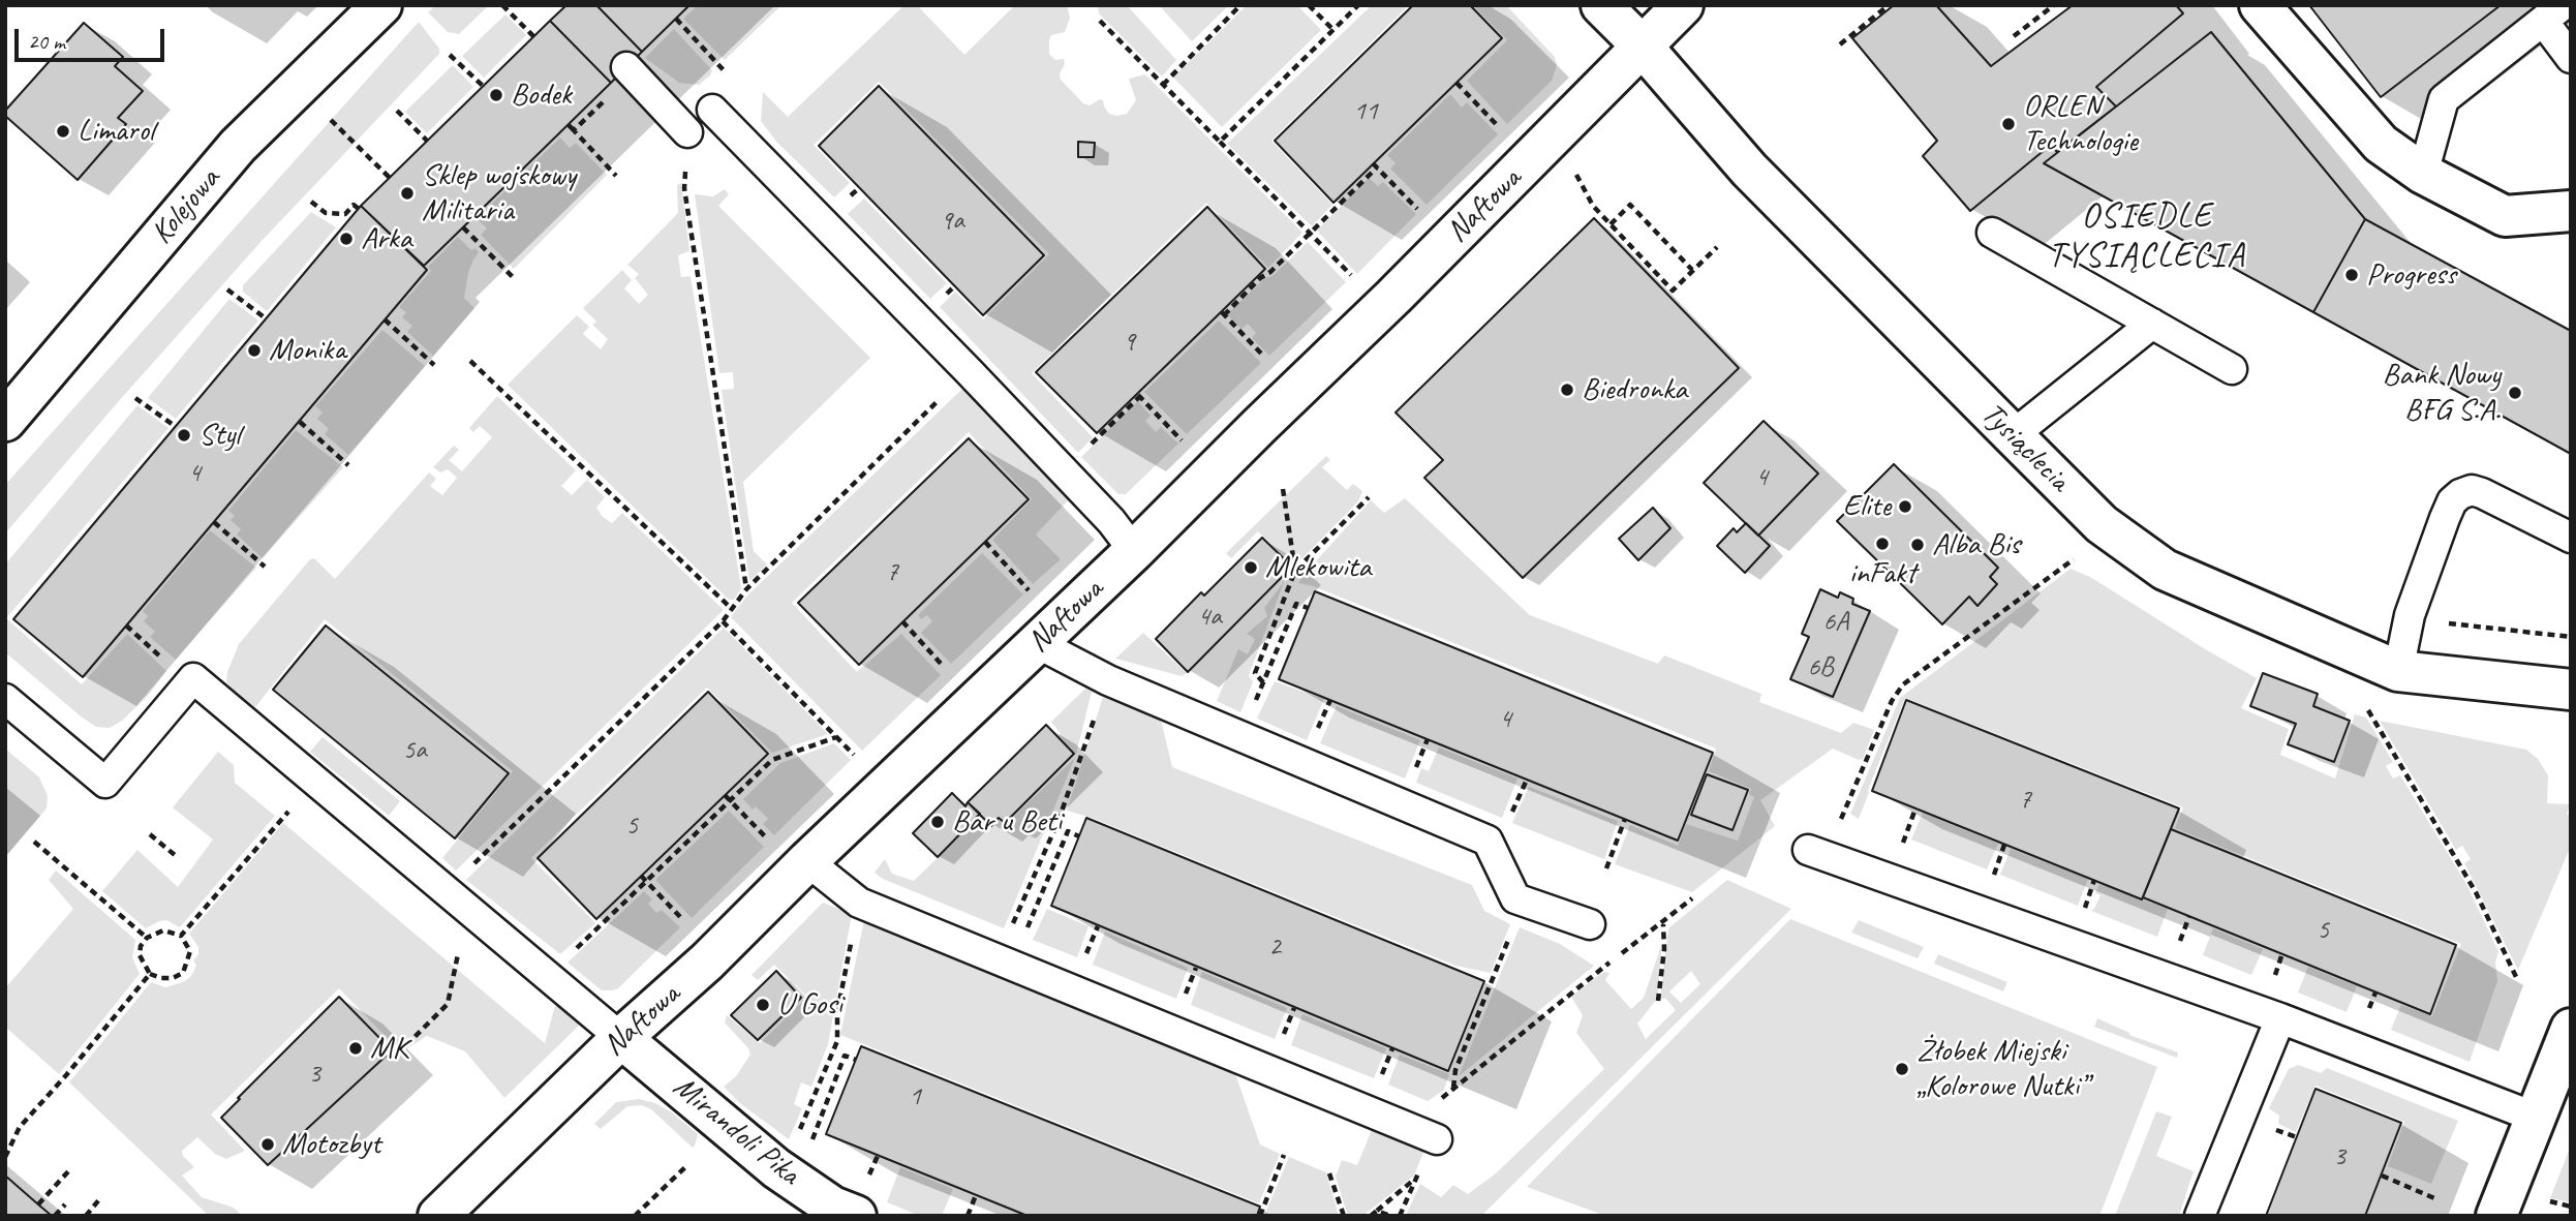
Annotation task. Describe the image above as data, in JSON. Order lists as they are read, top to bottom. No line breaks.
{"streets":{"street":["Naftowa","Kolejowa","Tysiąclecia","Mirandoli Pika"]},"crossings":[["Naftowa","Tysiąclecia"],["Naftowa","Mirandoli Pika"]],"districts":["OSIEDLE TYSIĄCLECIA"],"places":["Bodek","ORLEN Technologie","Limarol","Sklep wojskowy Militaria","Arka","Progress","Monika","Biedronka","Bank Nowy BFG S.A.","Styl","Elite","inFakt","Alba Bis","Mlekowita","Bar u Beti","U Gosi","MK","Żłobek Miejski „Kolorowe Nutki”","Motozbyt"],"house_numbers":["11","9a","9","4","4","7","4a","6A","6B","4","5a","7","5","5","2","3","1","3"],"scale_bar":"20 m"}
